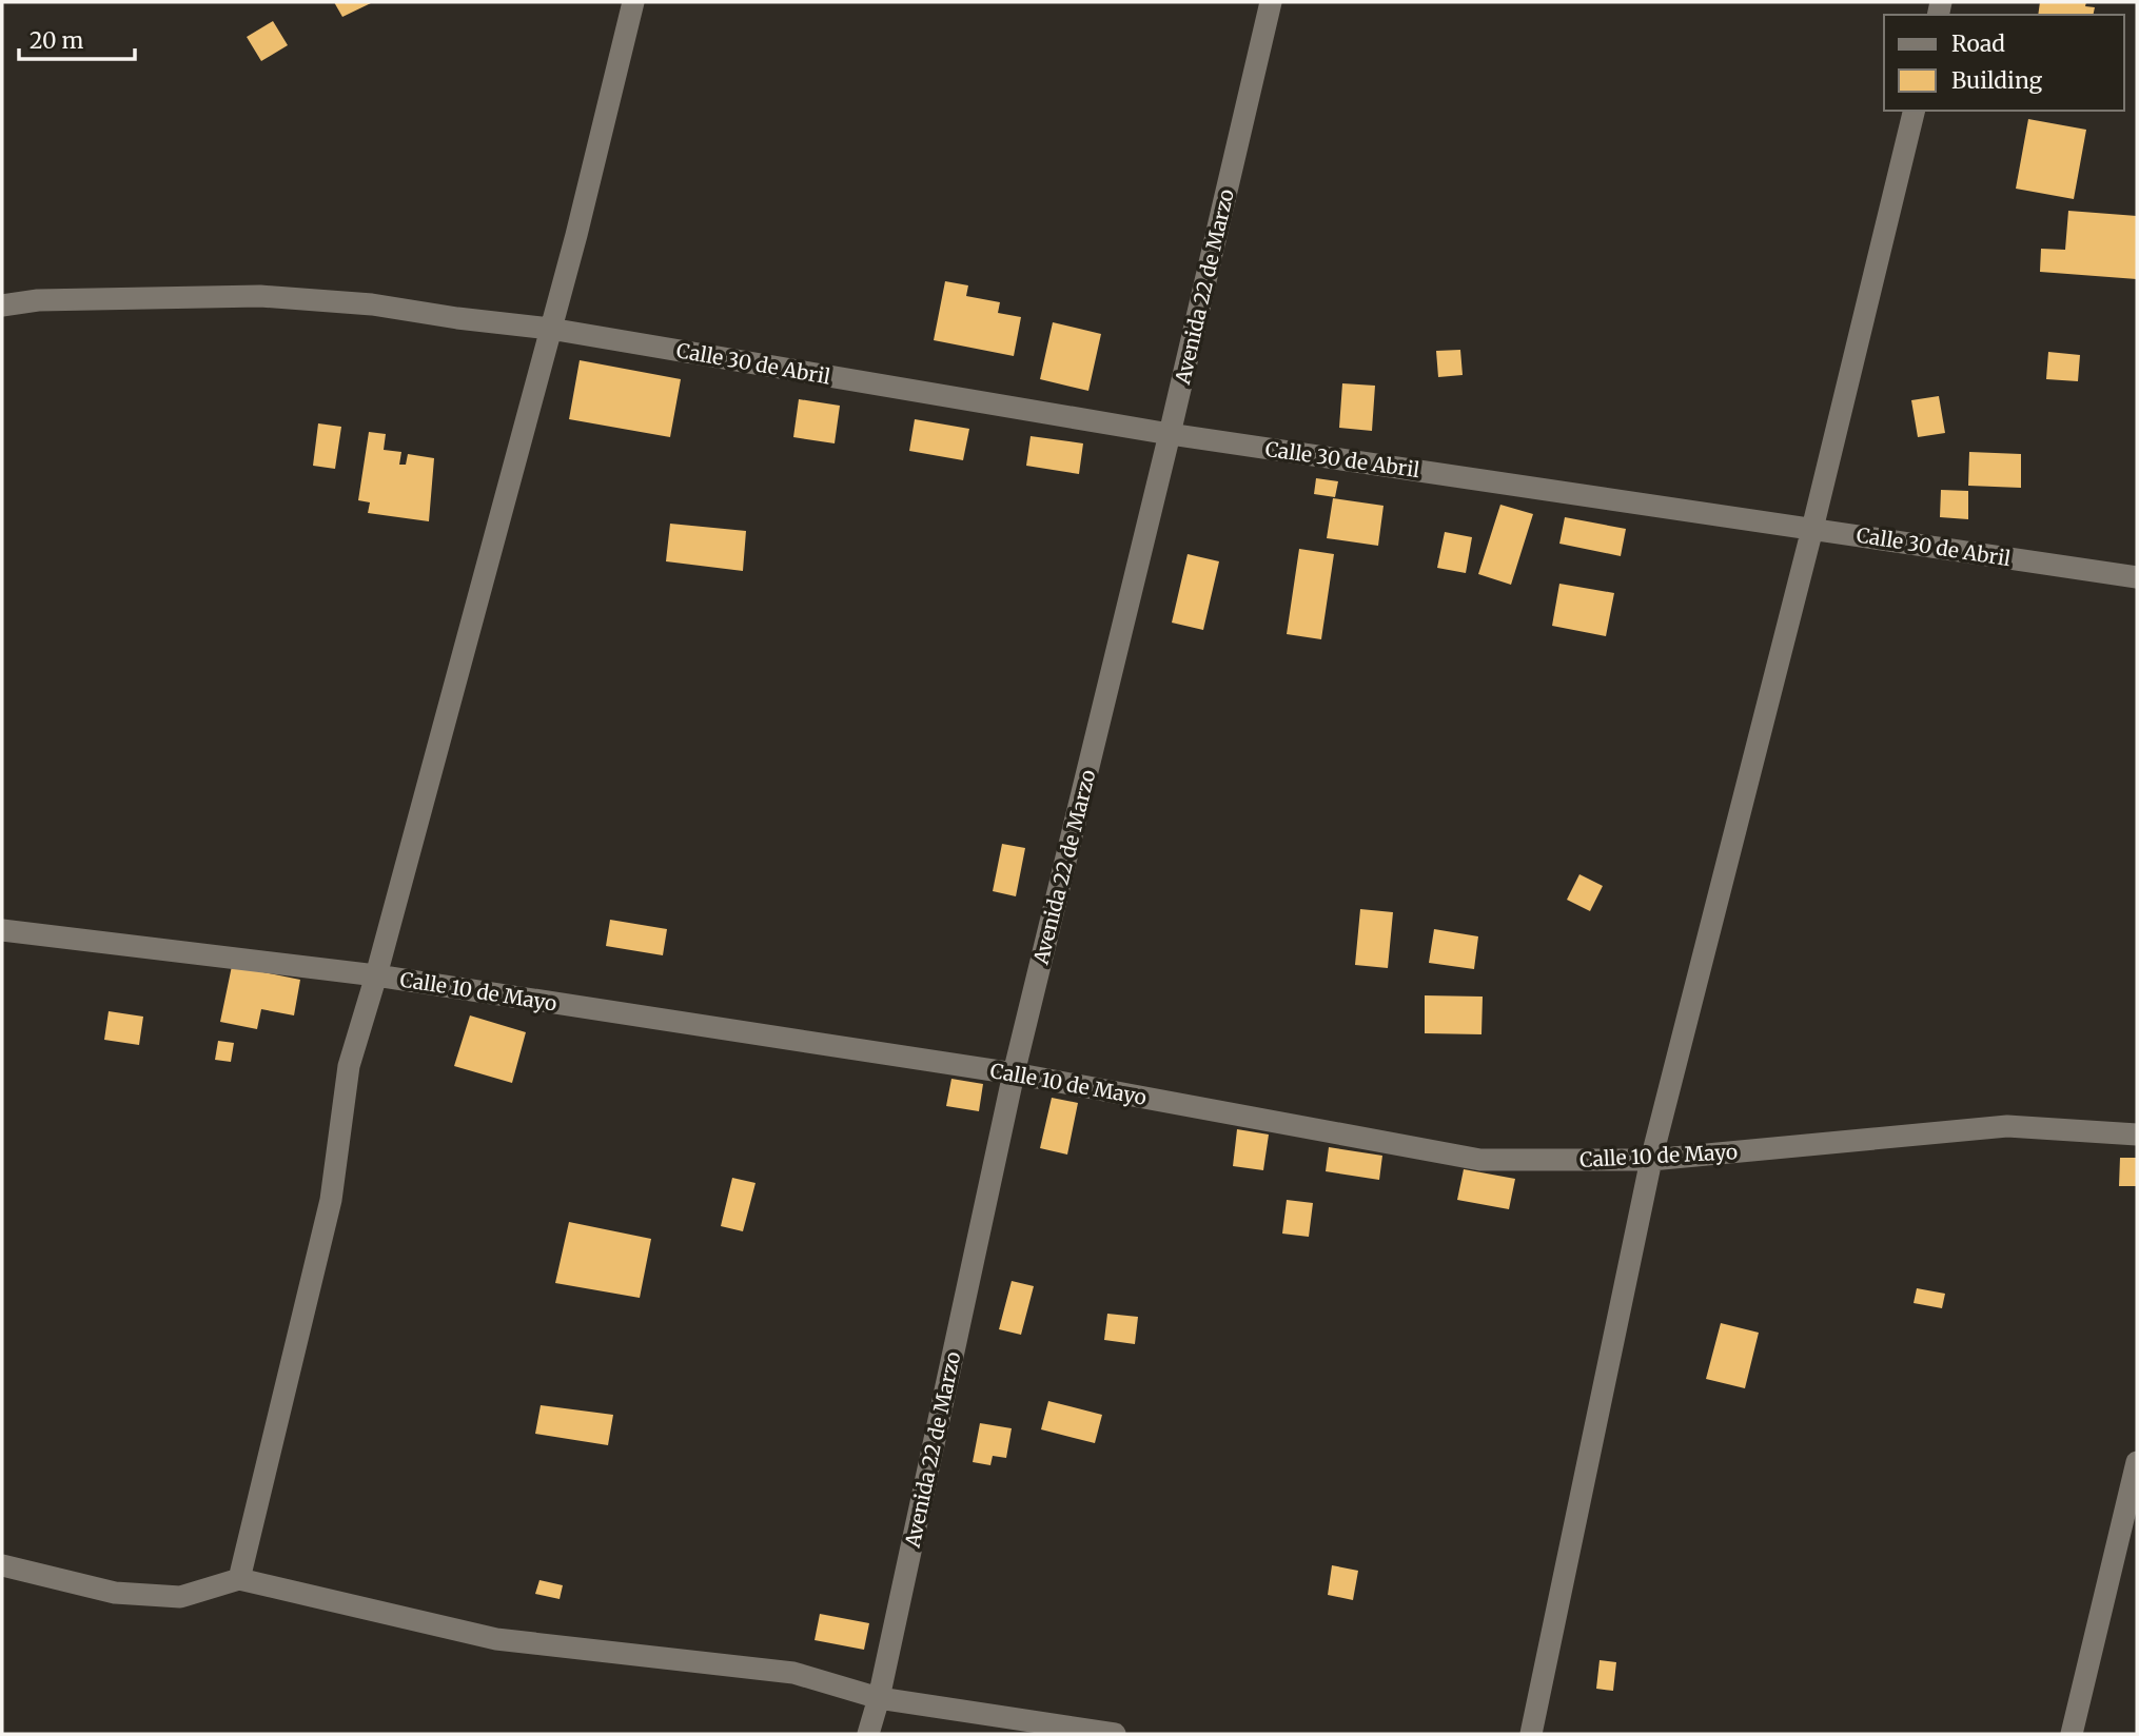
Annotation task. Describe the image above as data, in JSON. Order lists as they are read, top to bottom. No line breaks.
{"streets":{"street":["Avenida 22 de Marzo","Calle 30 de Abril","Calle 10 de Mayo"]},"crossings":[["Avenida 22 de Marzo","Calle 30 de Abril"],["Avenida 22 de Marzo","Calle 10 de Mayo"]],"legend":["Road","Building"],"scale_bar":"20 m"}
